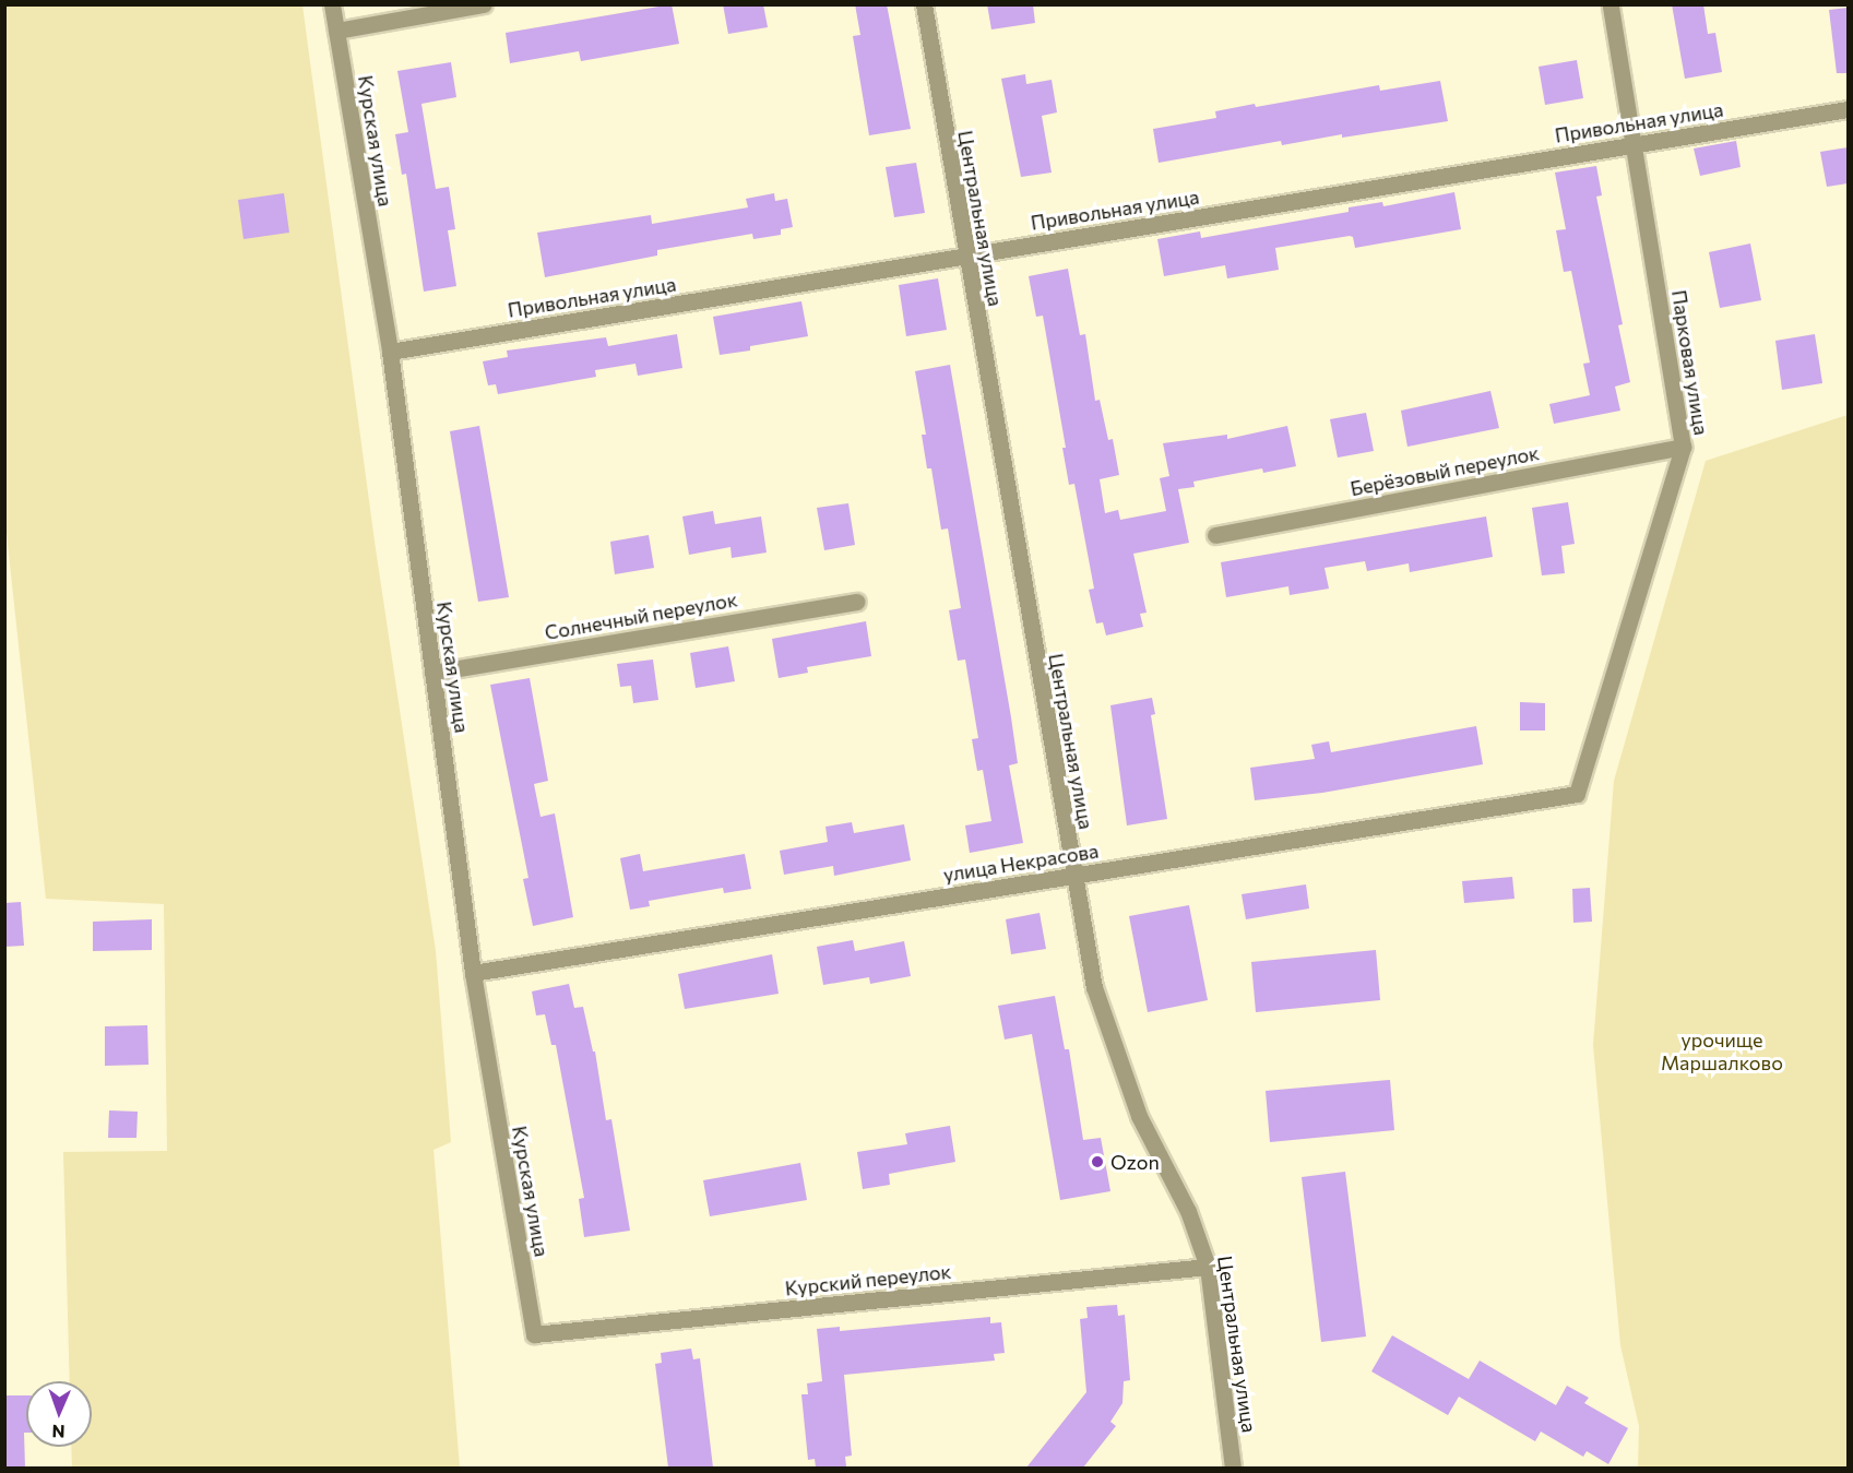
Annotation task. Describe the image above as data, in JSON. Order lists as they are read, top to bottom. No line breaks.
{"streets":{"street":["Привольная улица","Курская улица","Центральная улица","Парковая улица","Берёзовый переулок","Солнечный переулок","улица Некрасова","Курский переулок"]},"crossings":[["Привольная улица","Курская улица"],["Привольная улица","Центральная улица"],["Привольная улица","Парковая улица"],["Курская улица","Солнечный переулок"],["Курская улица","улица Некрасова"],["Курская улица","Курский переулок"],["Центральная улица","улица Некрасова"],["Центральная улица","Курский переулок"],["Парковая улица","Берёзовый переулок"],["Парковая улица","улица Некрасова"]],"parks":["урочище Маршалково"],"places":["Ozon"],"north":"bottom"}
